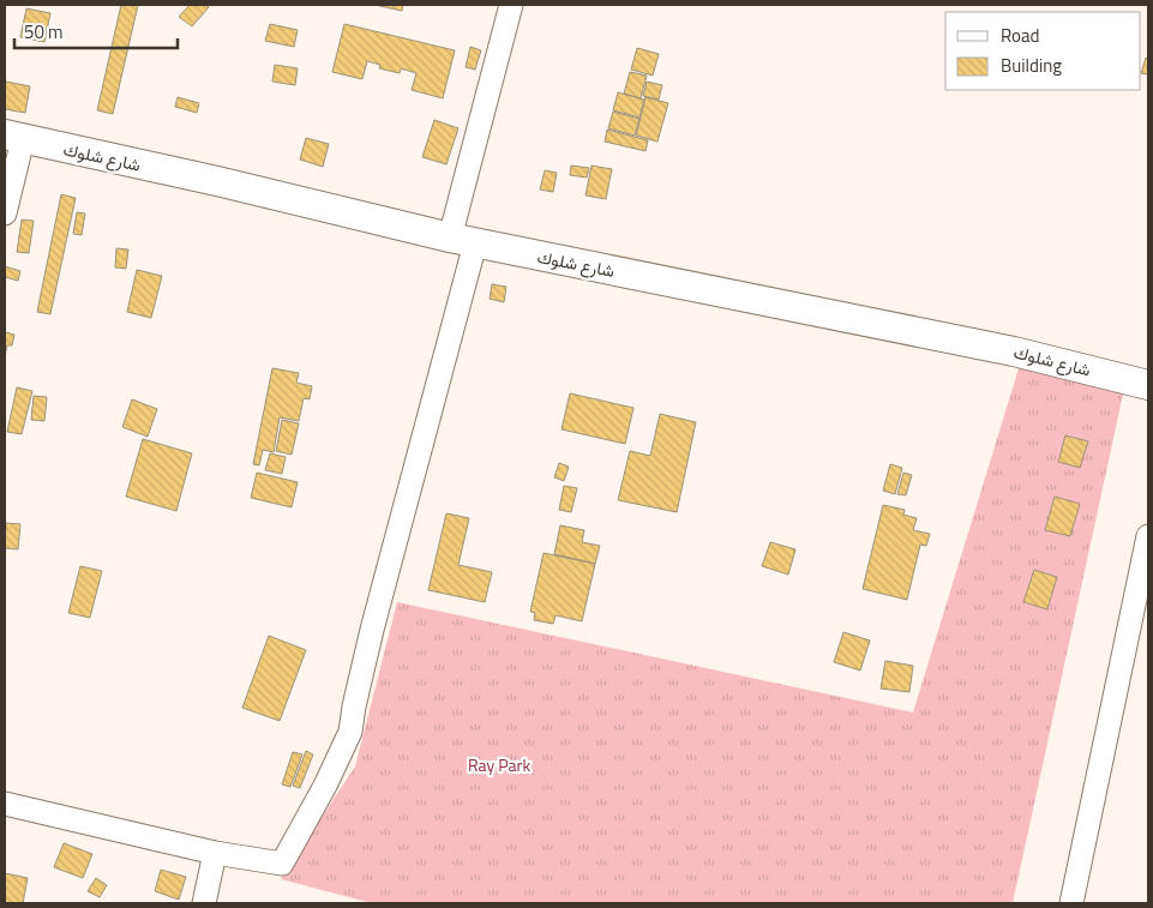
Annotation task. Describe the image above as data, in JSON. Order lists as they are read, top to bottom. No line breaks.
{"streets":{"street":["شارع شلوك"]},"parks":["Ray Park"],"legend":["Road","Building"],"scale_bar":"50 m"}
